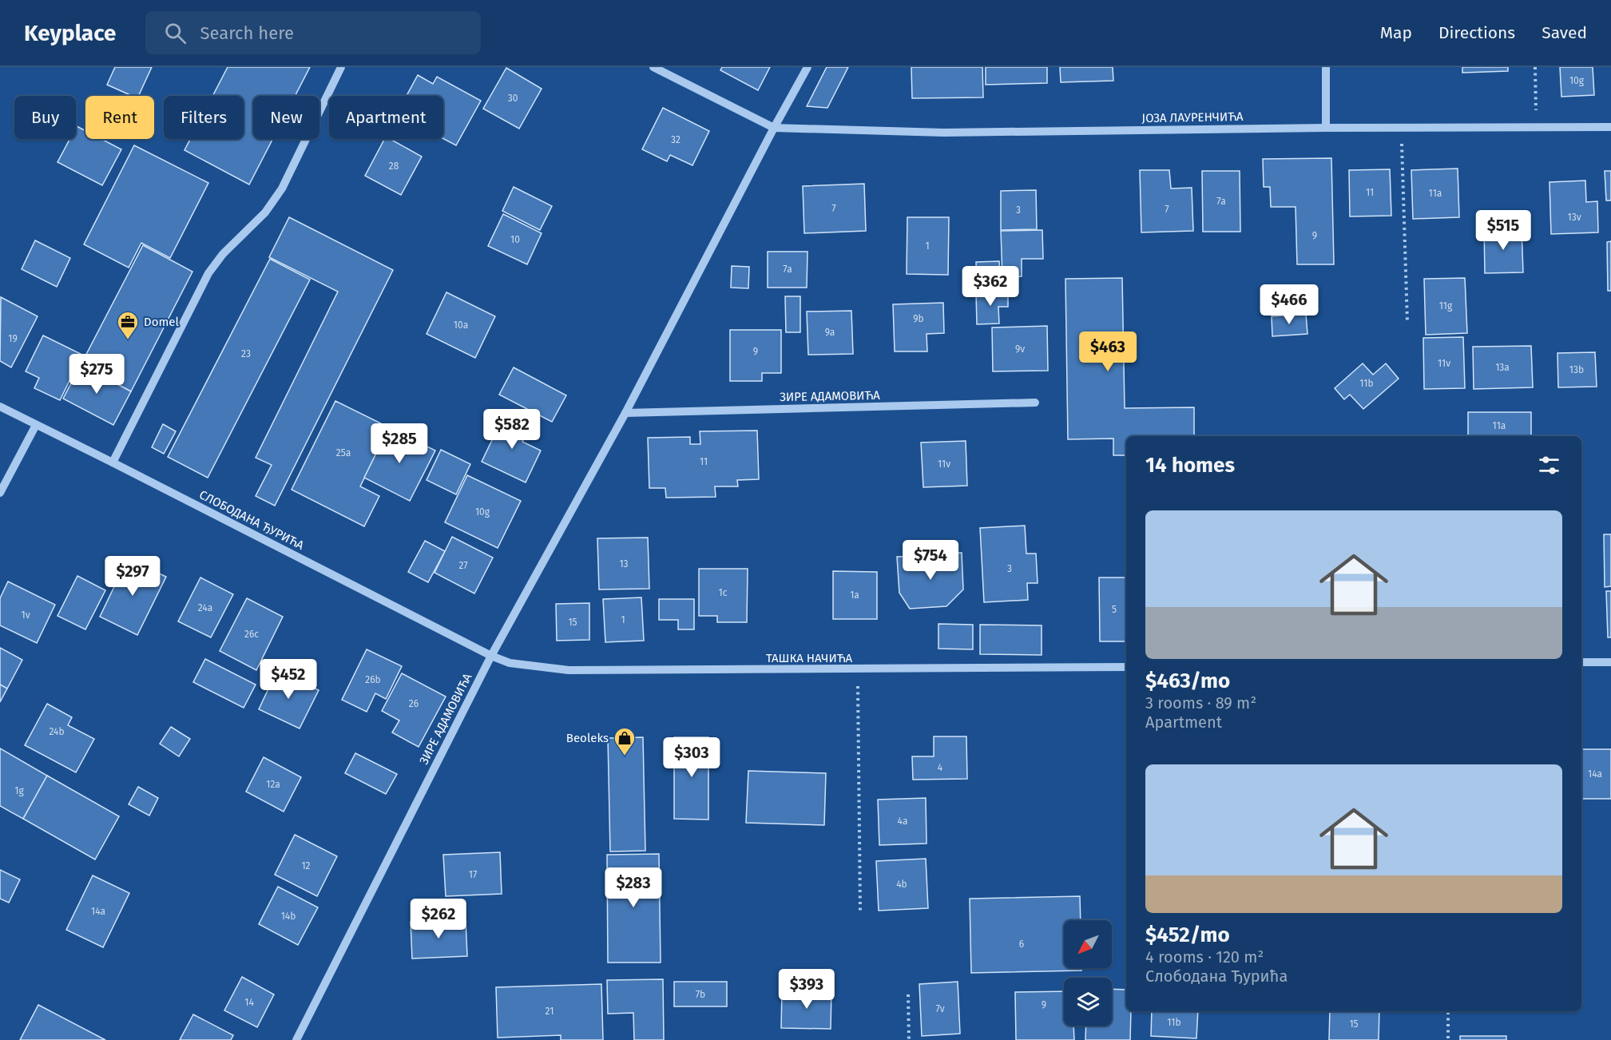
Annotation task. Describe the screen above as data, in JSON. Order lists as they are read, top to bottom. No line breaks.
{"streets":{"street":["ЈОЗА ЛАУРЕНЧИЋА","ЗИРЕ АДАМОВИЋА","СЛОБОДАНА ЂУРИЋА","ТАШКА НАЧИЋА"]},"crossings":[["ЈОЗА ЛАУРЕНЧИЋА","ЗИРЕ АДАМОВИЋА"],["ЗИРЕ АДАМОВИЋА","СЛОБОДАНА ЂУРИЋА"],["ЗИРЕ АДАМОВИЋА","ТАШКА НАЧИЋА"],["СЛОБОДАНА ЂУРИЋА","ТАШКА НАЧИЋА"]],"places":{"office":["Domel"],"shop":["Beoleks"]},"house_numbers":["10g","30","32","28","11","11a","7a","7","7","3","13v","9","10","1","7a","11g","9b","10a","9a","19","9v","9","23","11v","13a","13b","11b","11a","25a","11","11v","10g","13","27","3","1c","1a","24a","5","1v","1","15","26c","26b","26","24b","4","14a","12a","1g","4a","12","17","4b","14a","14b","6","7b","14","9","7v","21","11b","15"],"north":"bottom left","page":{"header":"Keyplace","search":"Search here","nav":["Map","Directions","Saved"],"chip":["Buy","Rent","Filters","New","Apartment"],"price":["$515","$362","$466","$463","$275","$582","$285","$754","$297","$452","$303","$283","$262","$393"],"heading":"14 homes","list":[{"name":"$463/mo","note":"3 rooms · 89 m² · Apartment"},{"name":"$452/mo","note":"4 rooms · 120 m² · Слободана Ђурића"}]}}
